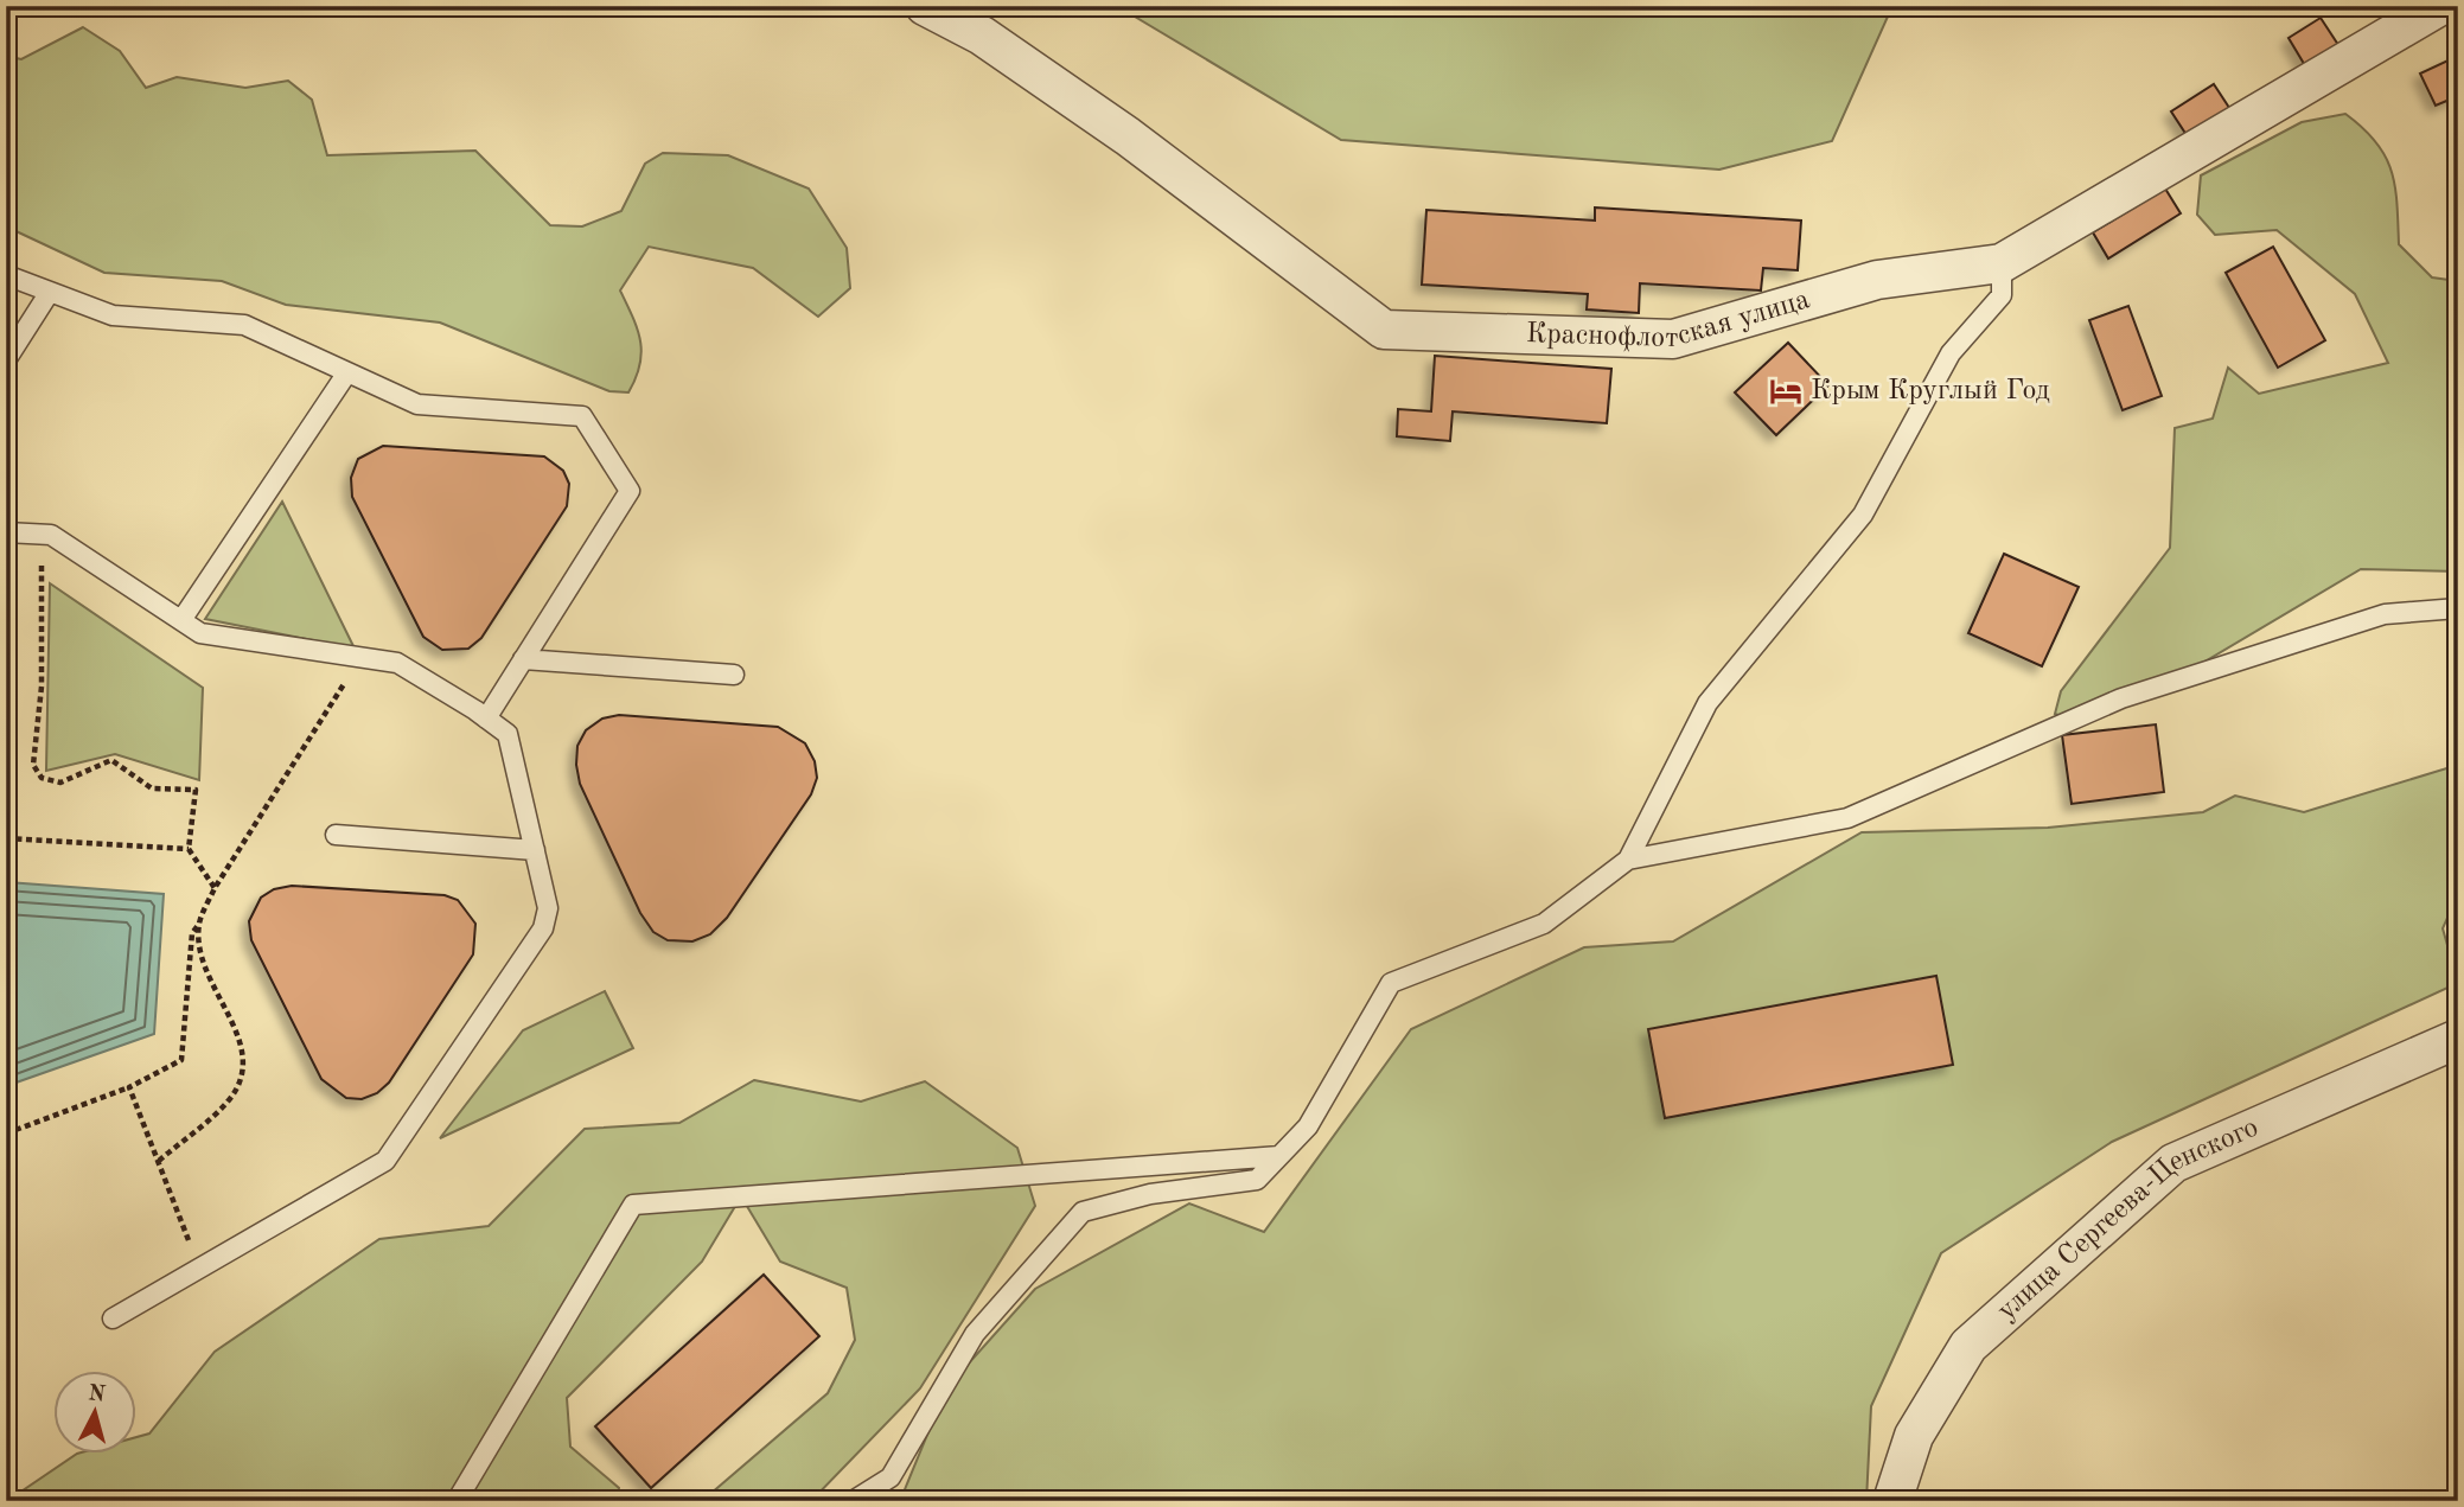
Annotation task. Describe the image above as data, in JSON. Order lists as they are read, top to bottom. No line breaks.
{"streets":{"street":["Краснофлотская улица","улица Сергеева-Ценского"]},"places":{"hotel":["Крым Круглый Год"]},"north":"top"}
